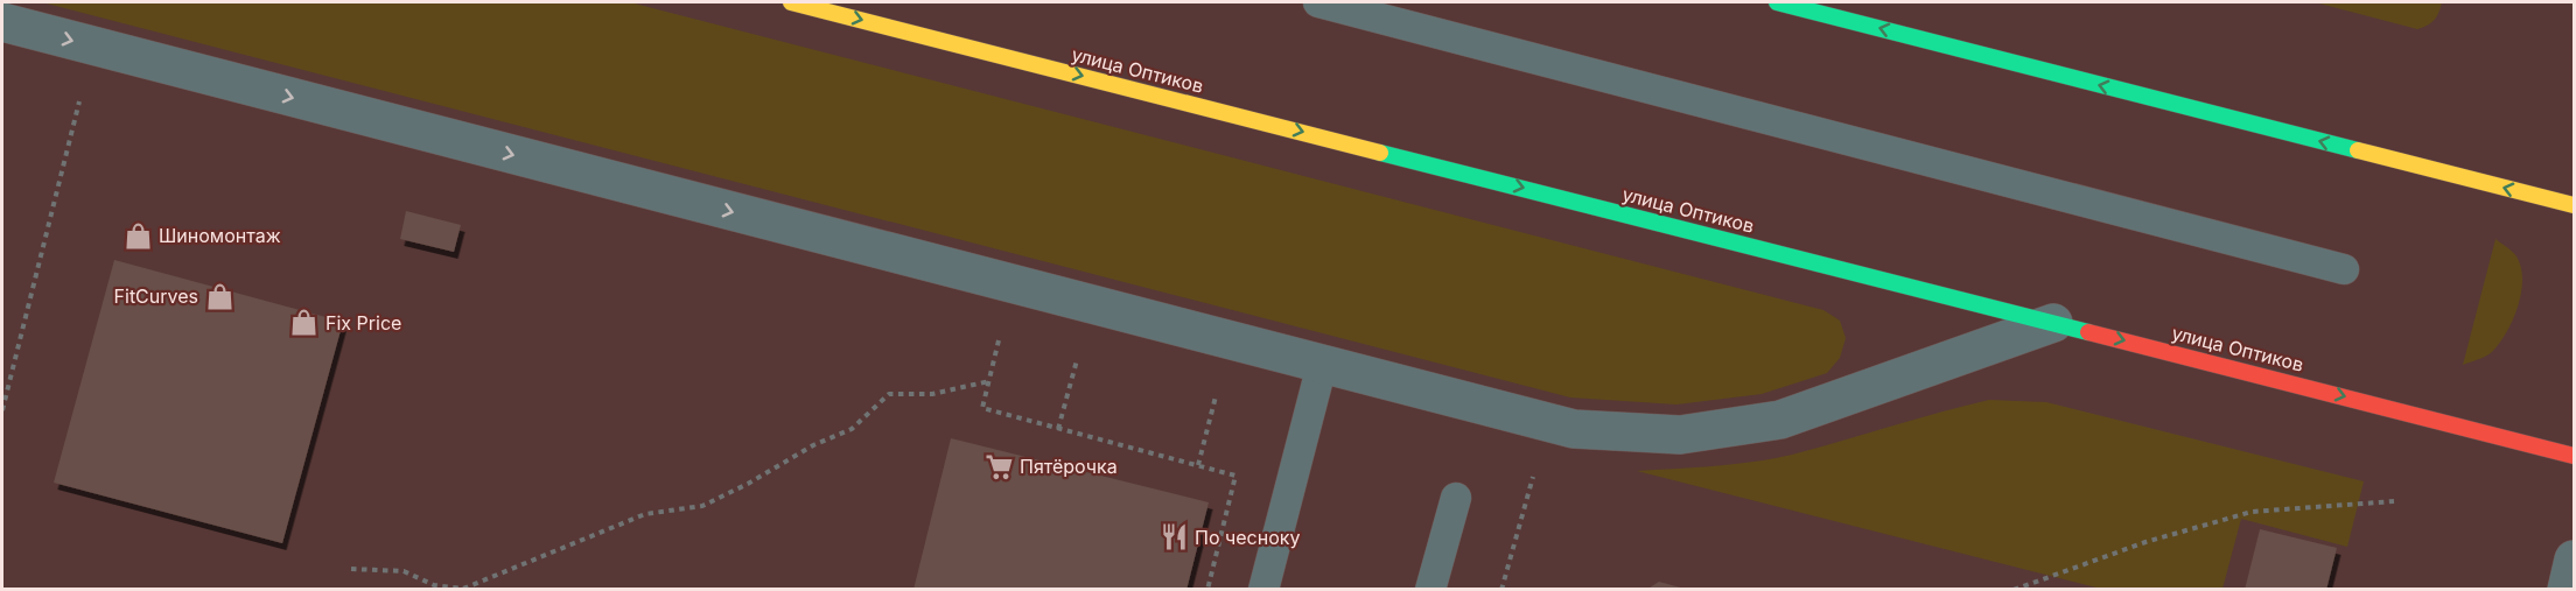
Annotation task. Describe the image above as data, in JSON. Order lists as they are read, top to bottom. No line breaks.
{"streets":{"street":["улица Оптиков"]},"one_way":["улица Оптиков"],"places":{"shop":["Шиномонтаж","FitCurves","Fix Price"],"supermarket":["Пятёрочка"],"restaurant":["По чесноку"]}}
